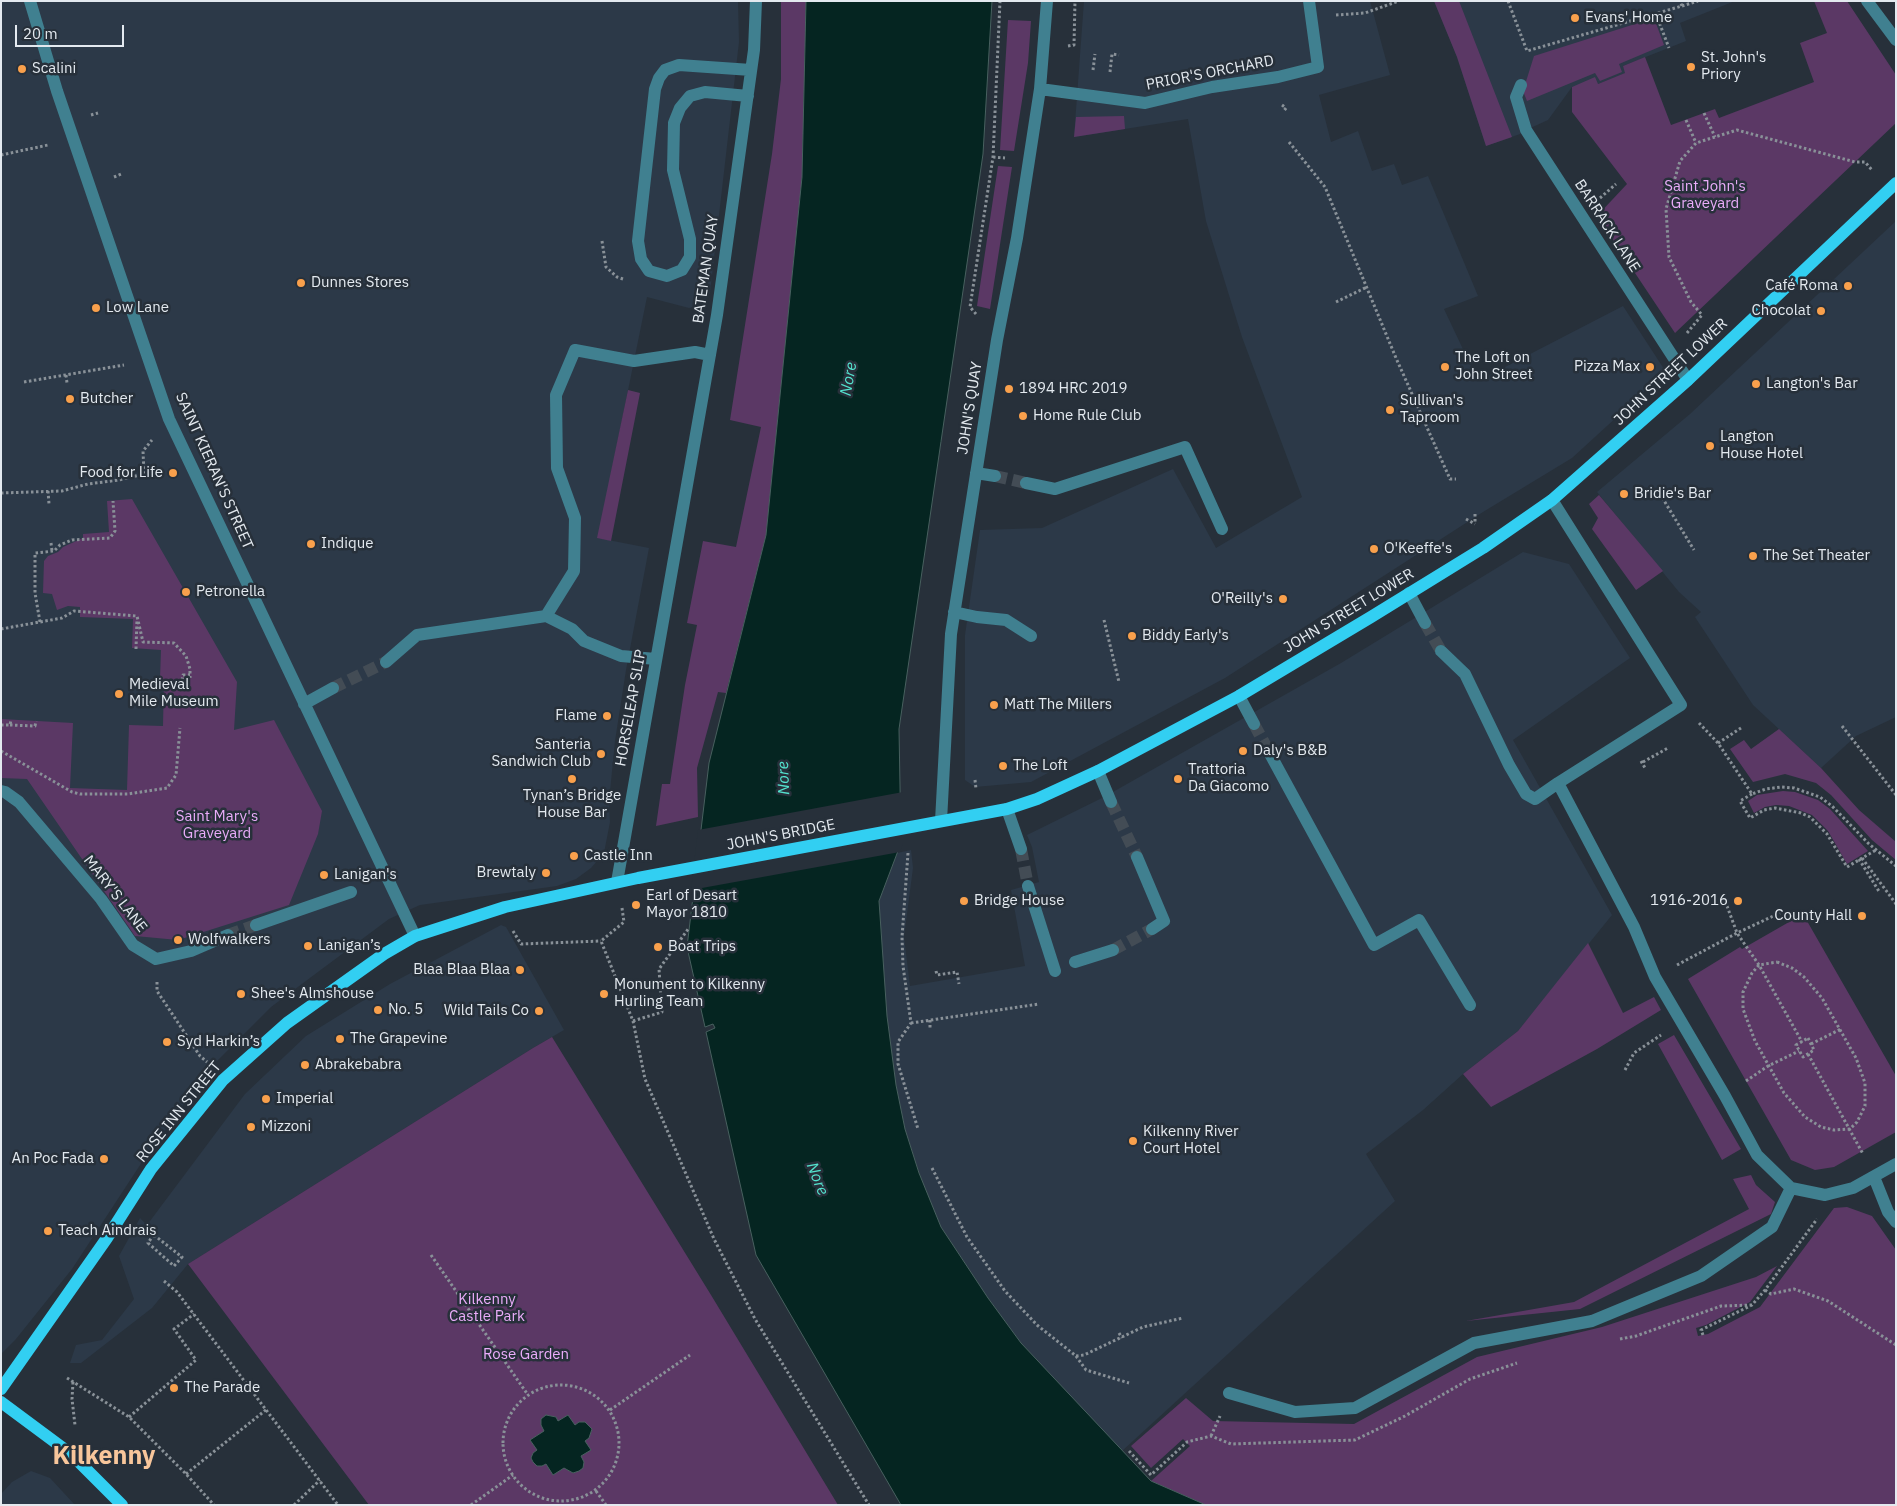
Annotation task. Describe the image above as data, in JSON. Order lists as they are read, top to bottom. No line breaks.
{"streets":{"main road":["JOHN STREET LOWER","JOHN'S BRIDGE","ROSE INN STREET"],"street":["PRIOR'S ORCHARD","BARRACK LANE","BATEMAN QUAY","JOHN'S QUAY","SAINT KIERAN'S STREET","HORSELEAP SLIP","MARY'S LANE"]},"crossings":[["PRIOR'S ORCHARD","JOHN'S QUAY"],["BARRACK LANE","JOHN STREET LOWER"],["BATEMAN QUAY","HORSELEAP SLIP"],["JOHN STREET LOWER","JOHN'S QUAY"],["JOHN STREET LOWER","JOHN'S BRIDGE"],["SAINT KIERAN'S STREET","ROSE INN STREET"],["HORSELEAP SLIP","ROSE INN STREET"],["JOHN'S BRIDGE","ROSE INN STREET"]],"districts":["Kilkenny"],"water":["Nore"],"parks":["Saint John's Graveyard","Saint Mary's Graveyard","Kilkenny Castle Park","Rose Garden"],"places":["Evans' Home","St. John's Priory","Scalini","Dunnes Stores","Café Roma","Low Lane","Chocolat","The Loft on John Street","Pizza Max","Langton's Bar","1894 HRC 2019","Butcher","Sullivan's Taproom","Home Rule Club","Langton House Hotel","Food for Life","Bridie's Bar","Indique","O'Keeffe's","The Set Theater","Petronella","O'Reilly's","Biddy Early's","Medieval Mile Museum","Matt The Millers","Flame","Daly's B&B","Santeria Sandwich Club","The Loft","Tynan’s Bridge House Bar","Trattoria Da Giacomo","Castle Inn","Brewtaly","Lanigan's","Bridge House","1916-2016","Earl of Desart Mayor 1810","County Hall","Wolfwalkers","Lanigan’s","Boat Trips","Blaa Blaa Blaa","Shee's Almshouse","Monument to Kilkenny Hurling Team","No. 5","Wild Tails Co","The Grapevine","Syd Harkin’s","Abrakebabra","Imperial","Mizzoni","Kilkenny River Court Hotel","An Poc Fada","Teach Aindrais","The Parade"],"scale_bar":"20 m"}
